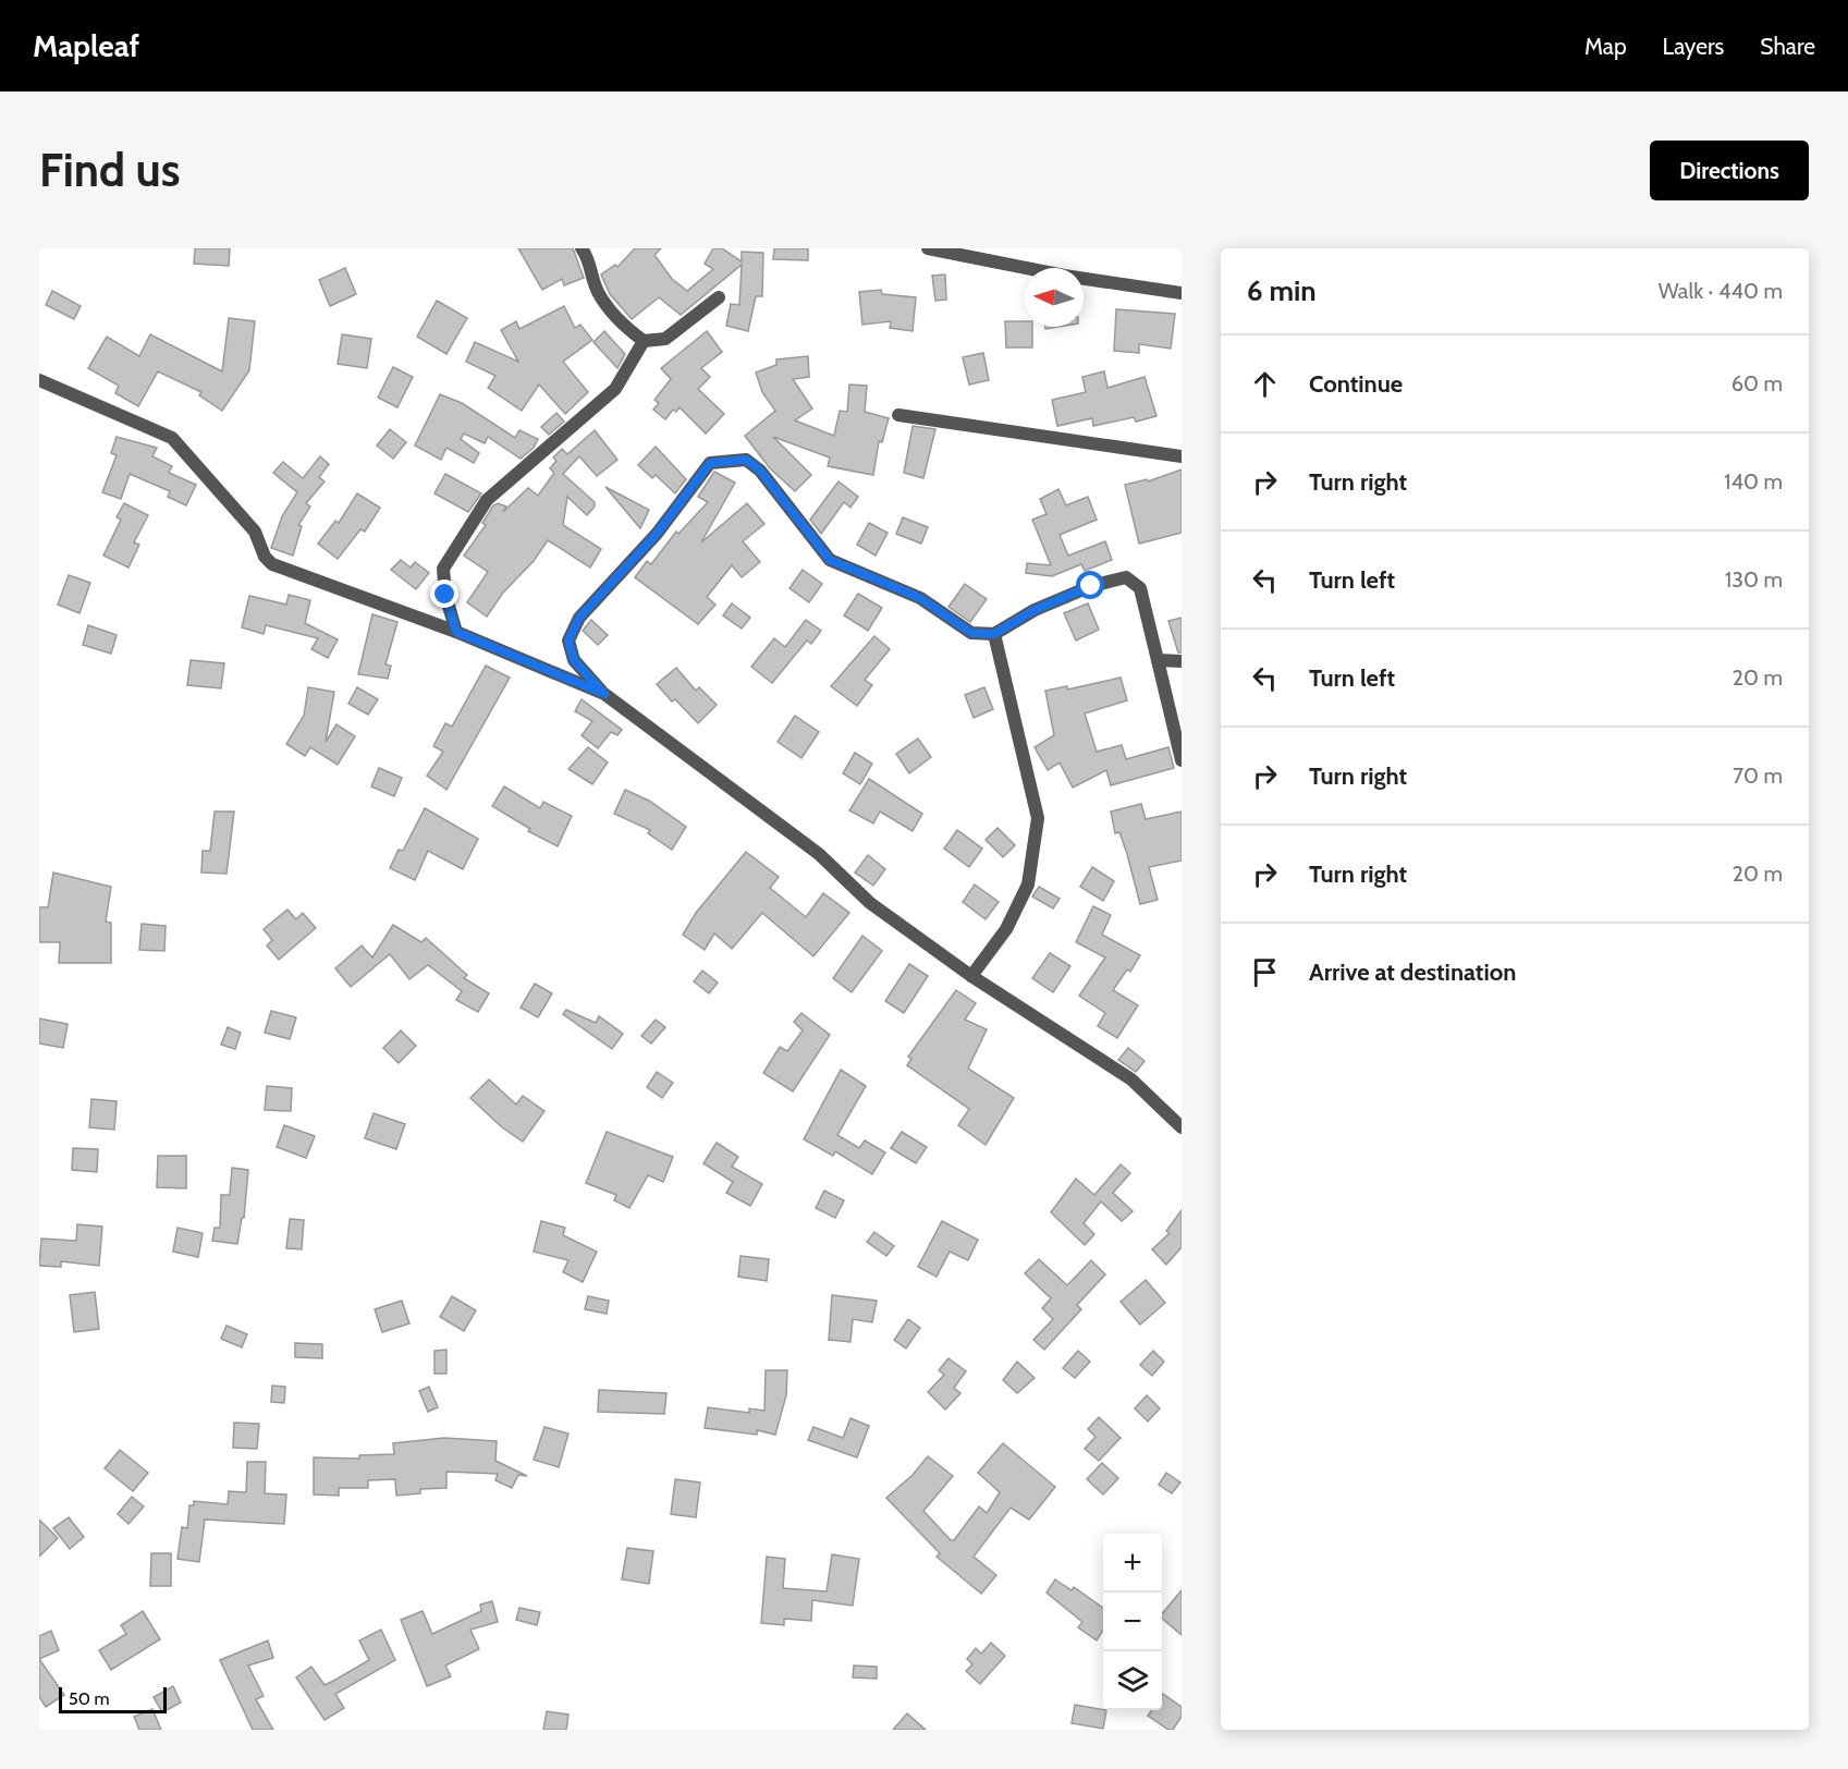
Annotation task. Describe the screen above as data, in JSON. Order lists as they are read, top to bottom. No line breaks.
{"scale_bar":"50 m","north":"left","page":{"header":"Mapleaf","nav":["Map","Layers","Share"],"buttons":"Directions","title":"Find us","heading":["6 min","Walk · 440 m"],"list":[["Continue","60 m"],["Turn right","140 m"],["Turn left","130 m"],["Turn left","20 m"],["Turn right","70 m"],["Turn right","20 m"],"Arrive at destination"],"map_buttons":["+","−"],"scale":"50 m"}}
